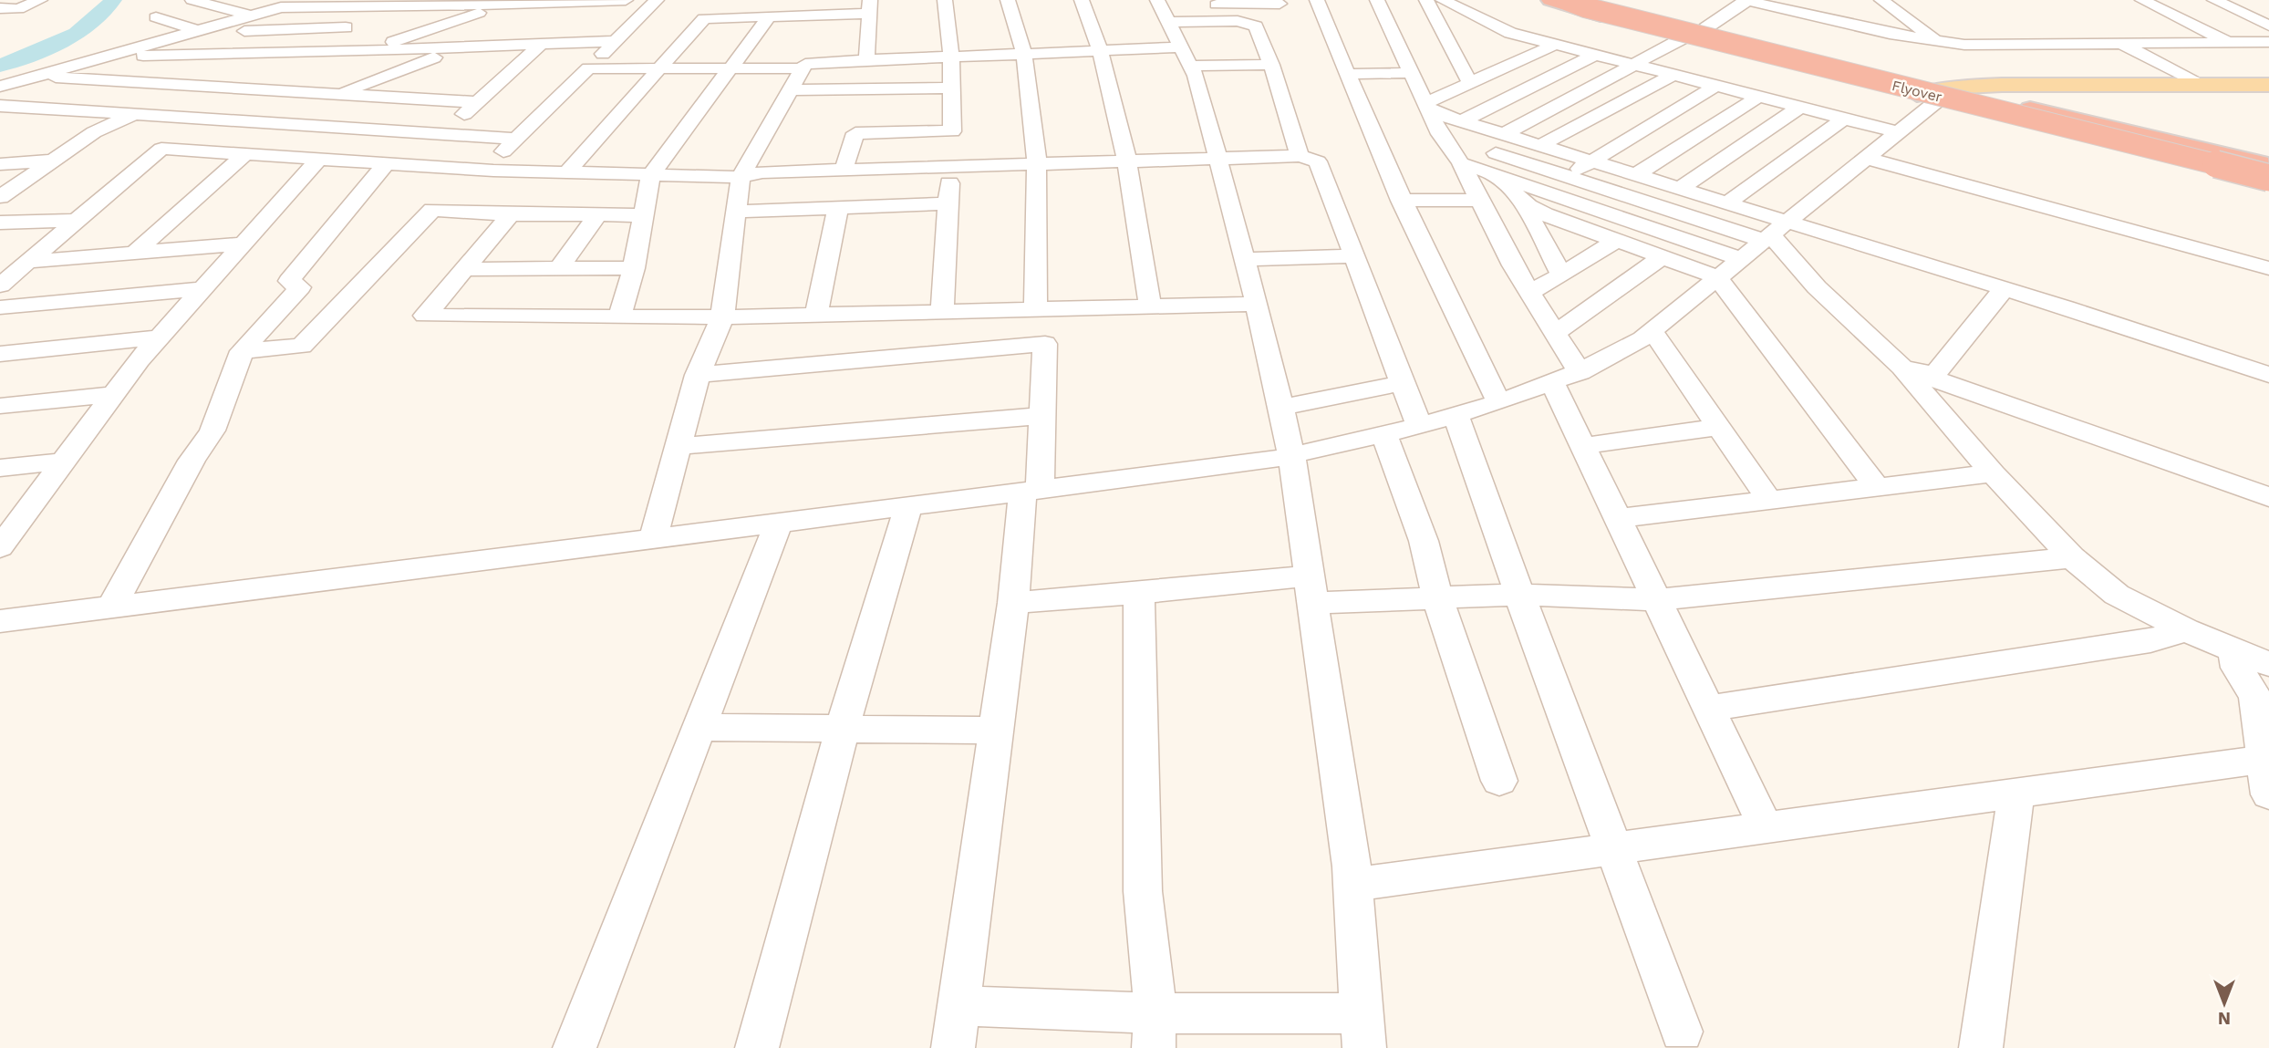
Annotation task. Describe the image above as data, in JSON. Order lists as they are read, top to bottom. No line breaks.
{"streets":{"highway":["Flyover"]},"north":"bottom"}
